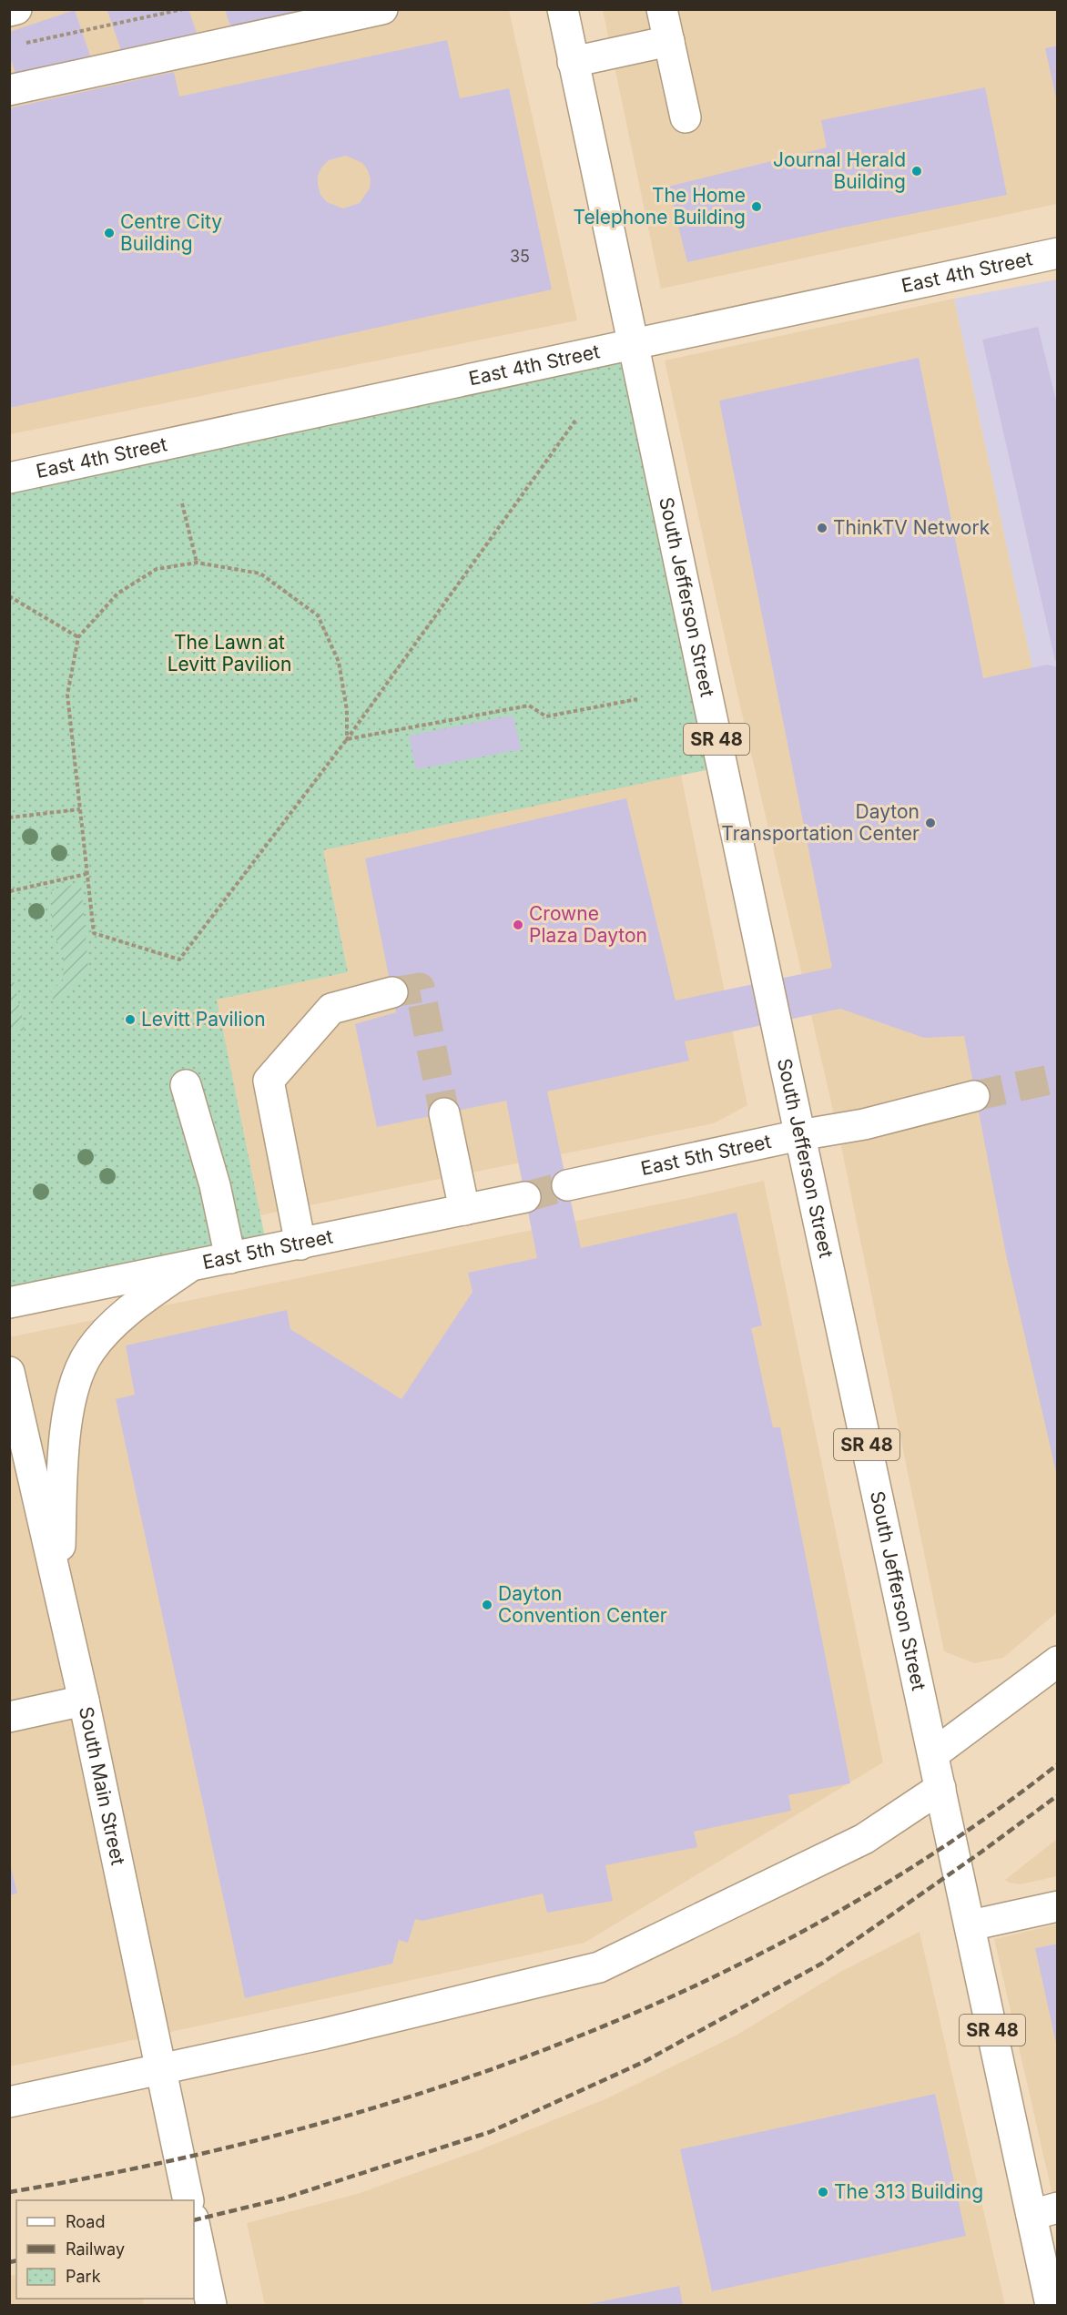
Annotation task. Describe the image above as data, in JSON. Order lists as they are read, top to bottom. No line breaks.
{"streets":{"main road":["East 4th Street","South Jefferson Street","SR 48","East 5th Street","South Main Street"]},"crossings":[["East 4th Street","South Jefferson Street"],["South Jefferson Street","East 5th Street"]],"parks":["The Lawn at Levitt Pavilion"],"places":["Journal Herald Building","The Home Telephone Building","Centre City Building","ThinkTV Network","Dayton Transportation Center","Crowne Plaza Dayton","Levitt Pavilion","Dayton Convention Center","The 313 Building"],"house_numbers":["35"],"legend":["Road","Railway","Park"]}
